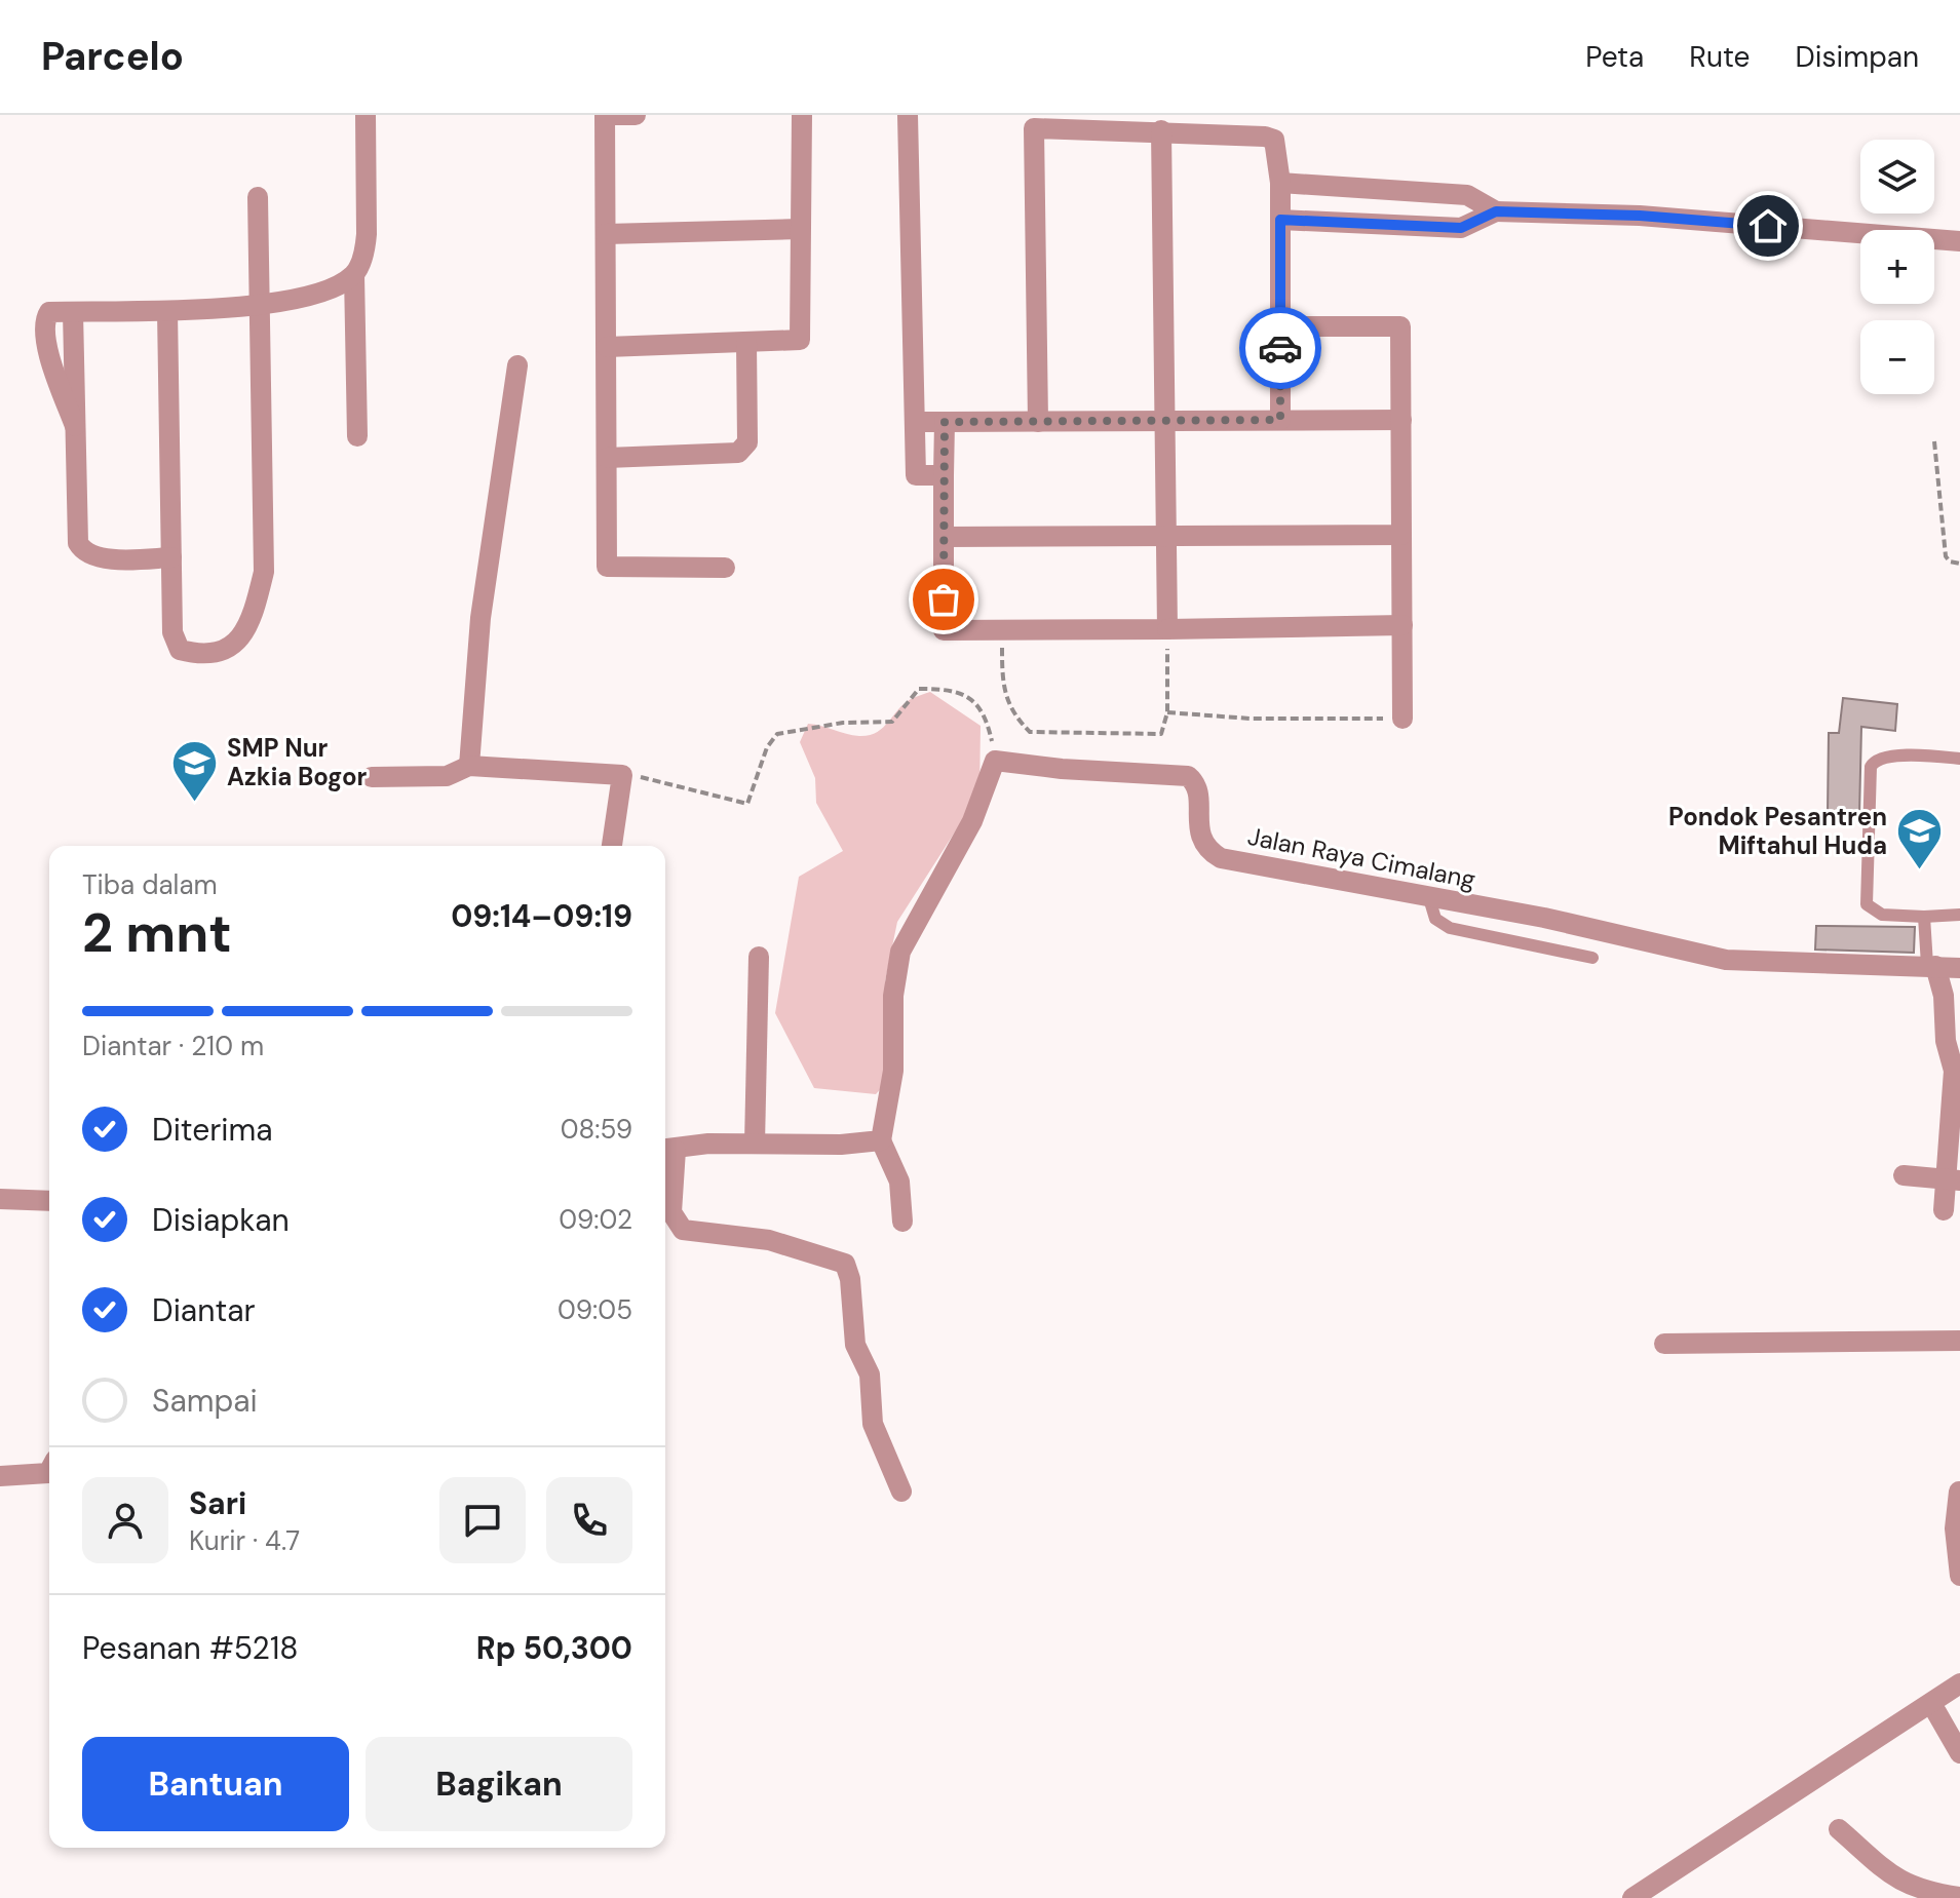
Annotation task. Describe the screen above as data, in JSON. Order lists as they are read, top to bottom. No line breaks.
{"streets":{"street":["Jalan Raya Cimalang"]},"places":{"school or university":["SMP Nur Azkia Bogor","Pondok Pesantren Miftahul Huda"]},"page":{"header":"Parcelo","nav":["Peta","Rute","Disimpan"],"map_buttons":["+","−"],"heading":["2 mnt","Tiba dalam","09:14–09:19"],"panel":["Sari","Kurir · 4.7","Pesanan #5218","Rp 50,300"],"bar":"Diantar · 210 m","list":[["Diterima","08:59"],["Disiapkan","09:02"],["Diantar","09:05"],"Sampai"],"buttons":["Bantuan","Bagikan"]}}
